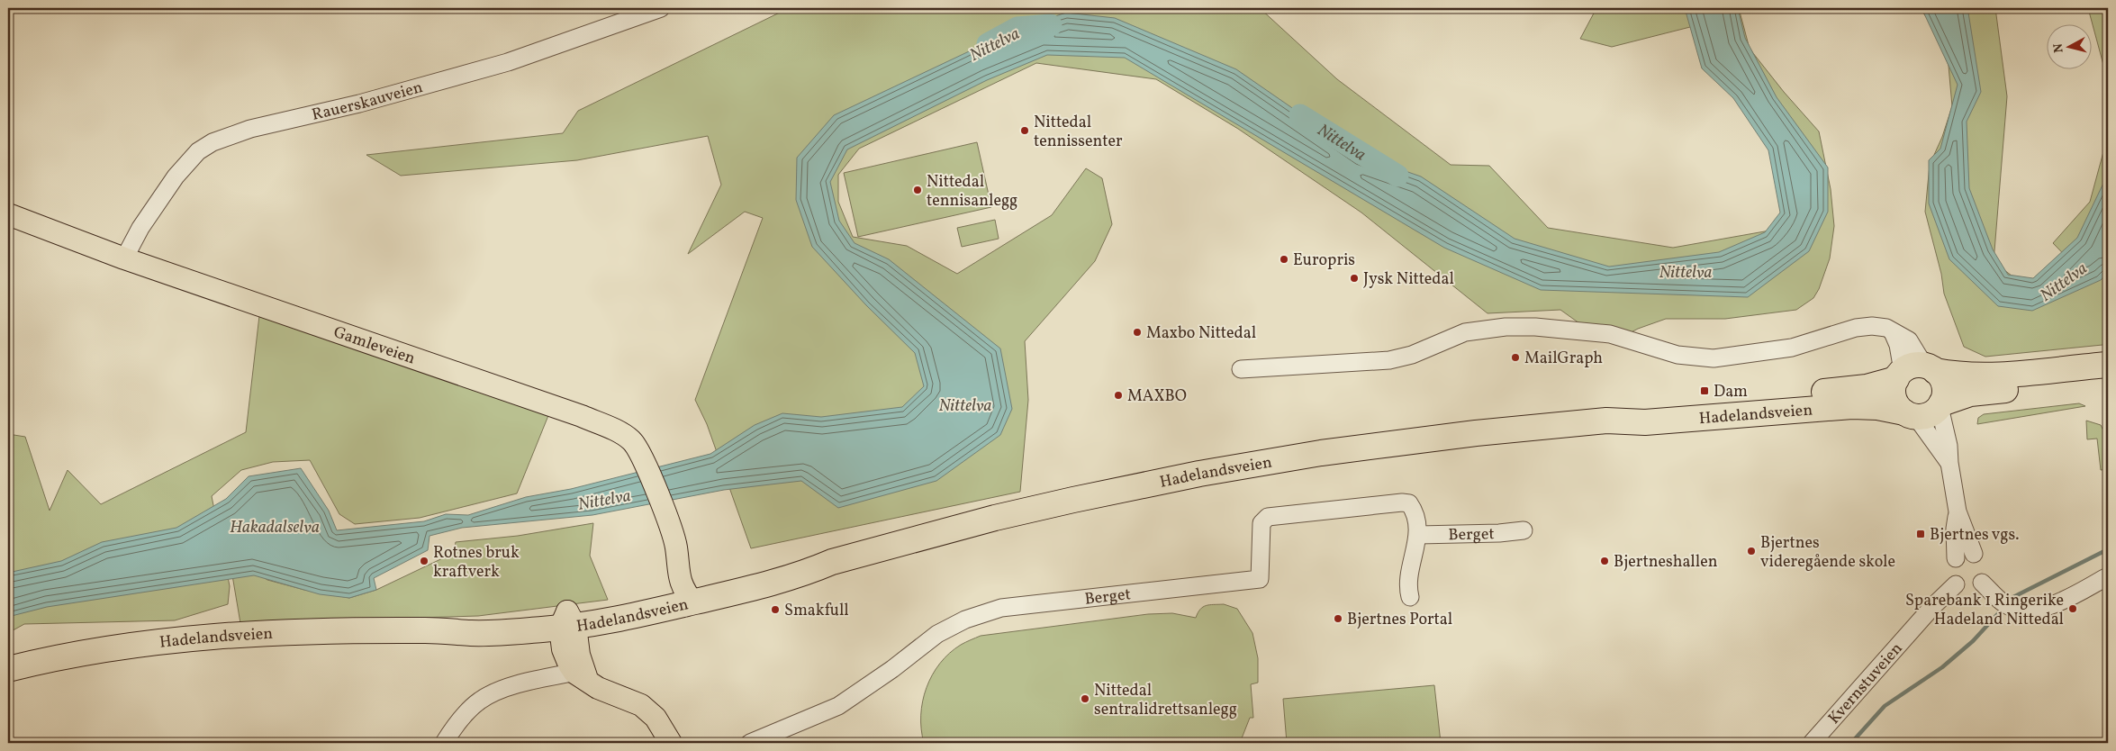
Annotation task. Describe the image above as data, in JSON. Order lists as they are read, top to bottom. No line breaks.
{"streets":{"highway":["Hadelandsveien"],"main road":["Gamleveien"],"street":["Rauerskauveien","Berget","Kvernstuveien"]},"crossings":[["Rauerskauveien","Gamleveien"],["Gamleveien","Hadelandsveien"]],"water":["Nittelva","Hakadalselva"],"places":{"other":["Nittedal tennissenter","Nittedal tennisanlegg","Europris","Jysk Nittedal","Maxbo Nittedal","MailGraph","MAXBO","Bjertnes videregående skole","Rotnes bruk kraftverk","Bjertneshallen","Sparebank 1 Ringerike Hadeland Nittedal","Smakfull","Bjertnes Portal","Nittedal sentralidrettsanlegg"],"transit":["Dam","Bjertnes vgs."]},"north":"left"}
